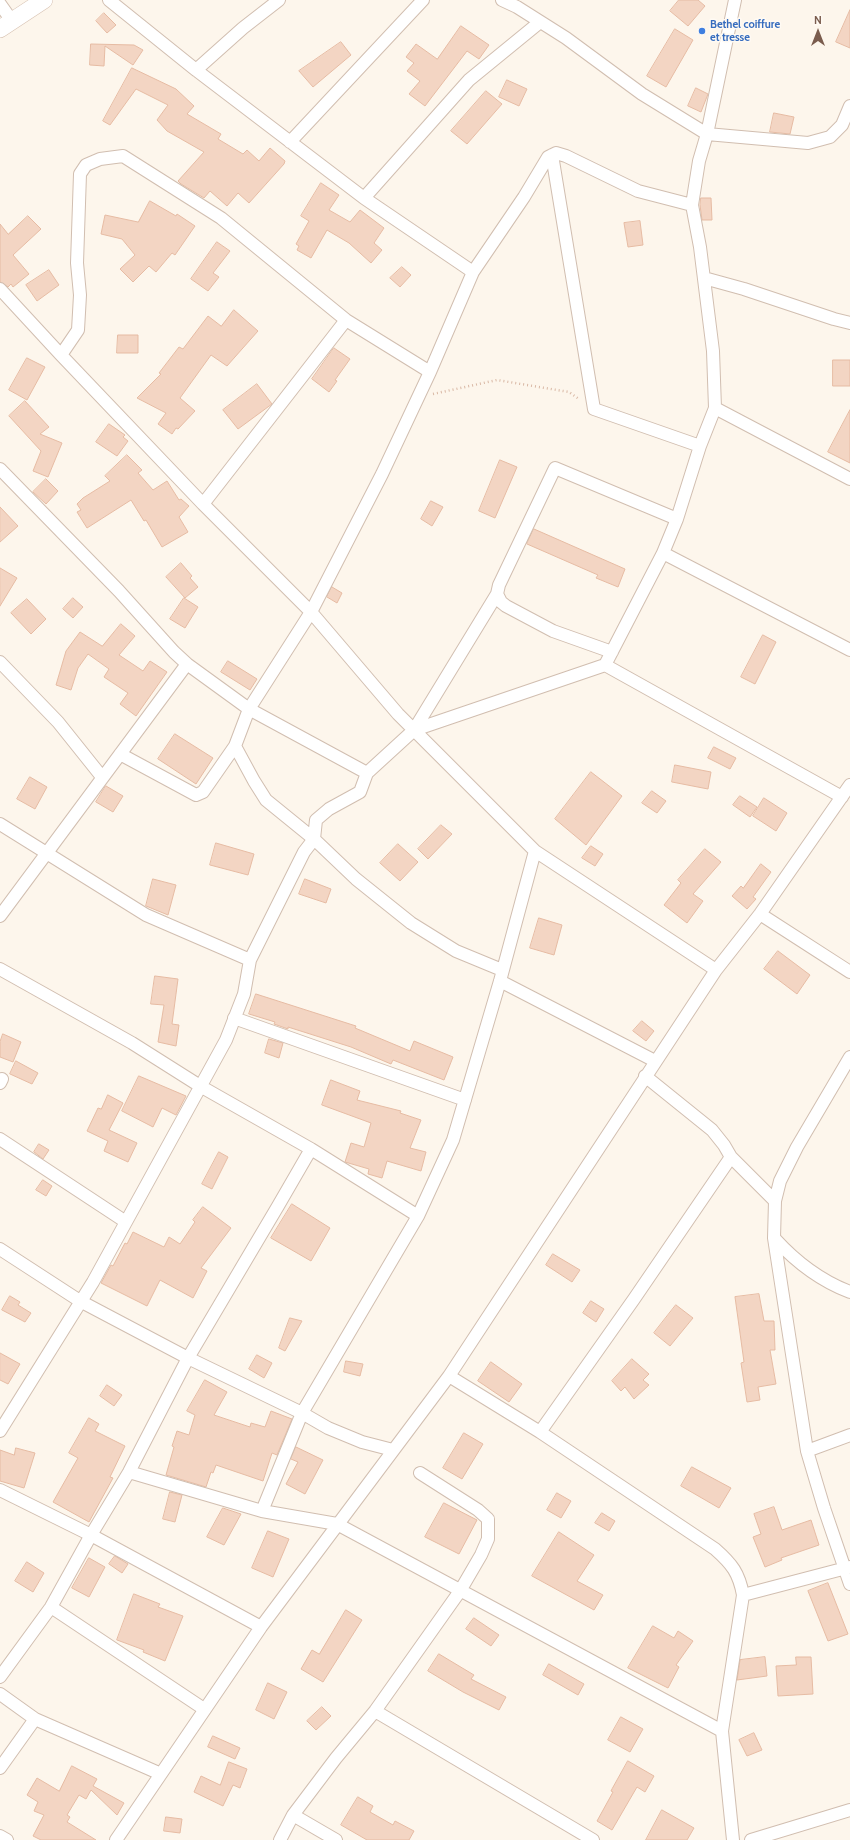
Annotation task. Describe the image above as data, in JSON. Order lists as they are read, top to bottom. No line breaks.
{"places":["Bethel coiffure et tresse"],"north":"top"}
